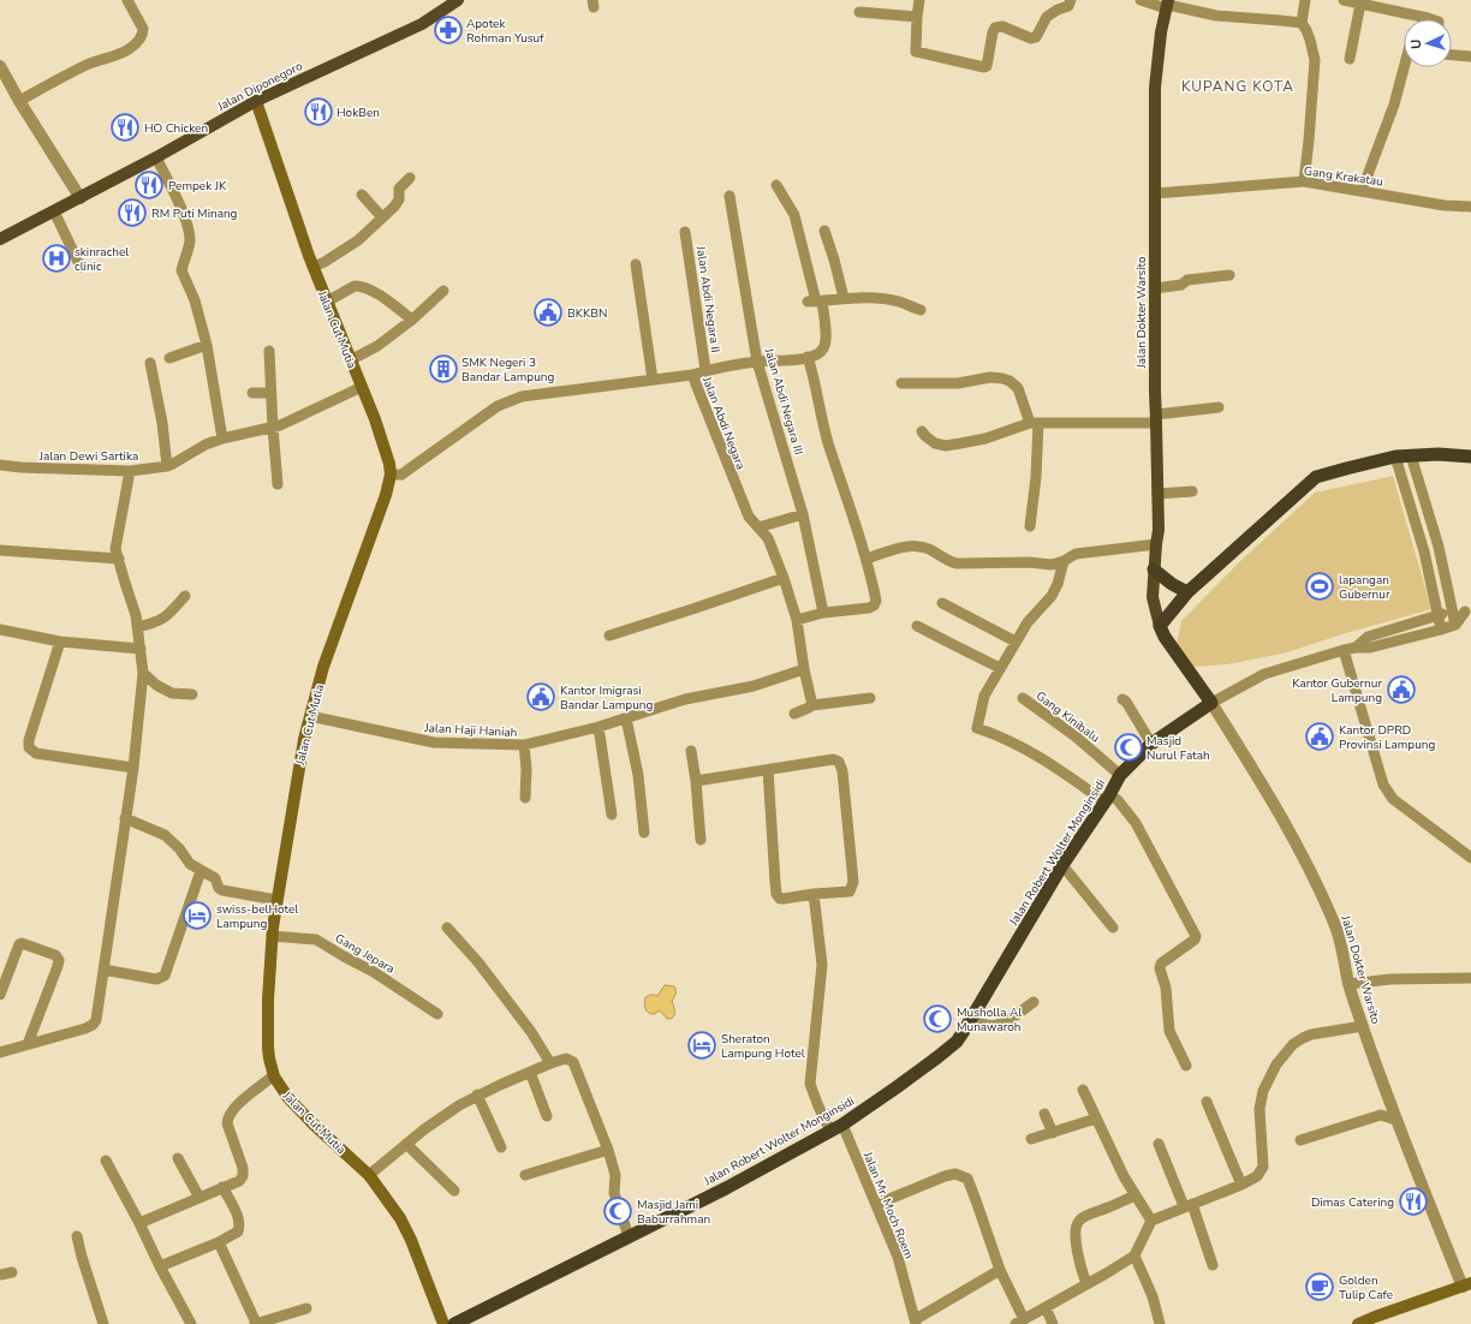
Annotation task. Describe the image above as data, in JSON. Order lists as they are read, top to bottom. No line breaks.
{"streets":{"highway":["Jalan Robert Wolter Monginsidi"],"main road":["Jalan Diponegoro","Jalan Dokter Warsito","Jalan Cut Mutia"],"street":["Gang Krakatau","Jalan Abdi Negara II","Jalan Abdi Negara III","Jalan Abdi Negara","Jalan Dewi Sartika","Gang Kinibalu","Jalan Haji Haniah","Gang Jepara","Jalan Mr. Moch Roem"]},"crossings":[["Jalan Diponegoro","Jalan Cut Mutia"],["Gang Krakatau","Jalan Dokter Warsito"],["Jalan Dokter Warsito","Jalan Robert Wolter Monginsidi"],["Jalan Cut Mutia","Jalan Abdi Negara"],["Jalan Cut Mutia","Jalan Dewi Sartika"],["Jalan Cut Mutia","Jalan Haji Haniah"],["Jalan Cut Mutia","Gang Jepara"],["Jalan Abdi Negara","Jalan Haji Haniah"],["Gang Kinibalu","Jalan Robert Wolter Monginsidi"],["Jalan Robert Wolter Monginsidi","Jalan Mr. Moch Roem"]],"districts":["KUPANG KOTA"],"places":{"pharmacy":["Apotek Rohman Yusuf"],"restaurant":["HokBen","HO Chicken","Pempek JK","RM Puti Minang","Dimas Catering"],"hospital":["skinrachel clinic"],"public building":["BKKBN","Kantor Gubernur Lampung","Kantor Imigrasi Bandar Lampung","Kantor DPRD Provinsi Lampung"],"building":["SMK Negeri 3 Bandar Lampung"],"sports":["lapangan Gubernur"],"mosque":["Masjid Nurul Fatah","Musholla Al Munawaroh","Masjid Jami Baburrahman"],"hotel":["swiss-belHotel Lampung","Sheraton Lampung Hotel"],"cafe":["Golden Tulip Cafe"]},"north":"left"}
